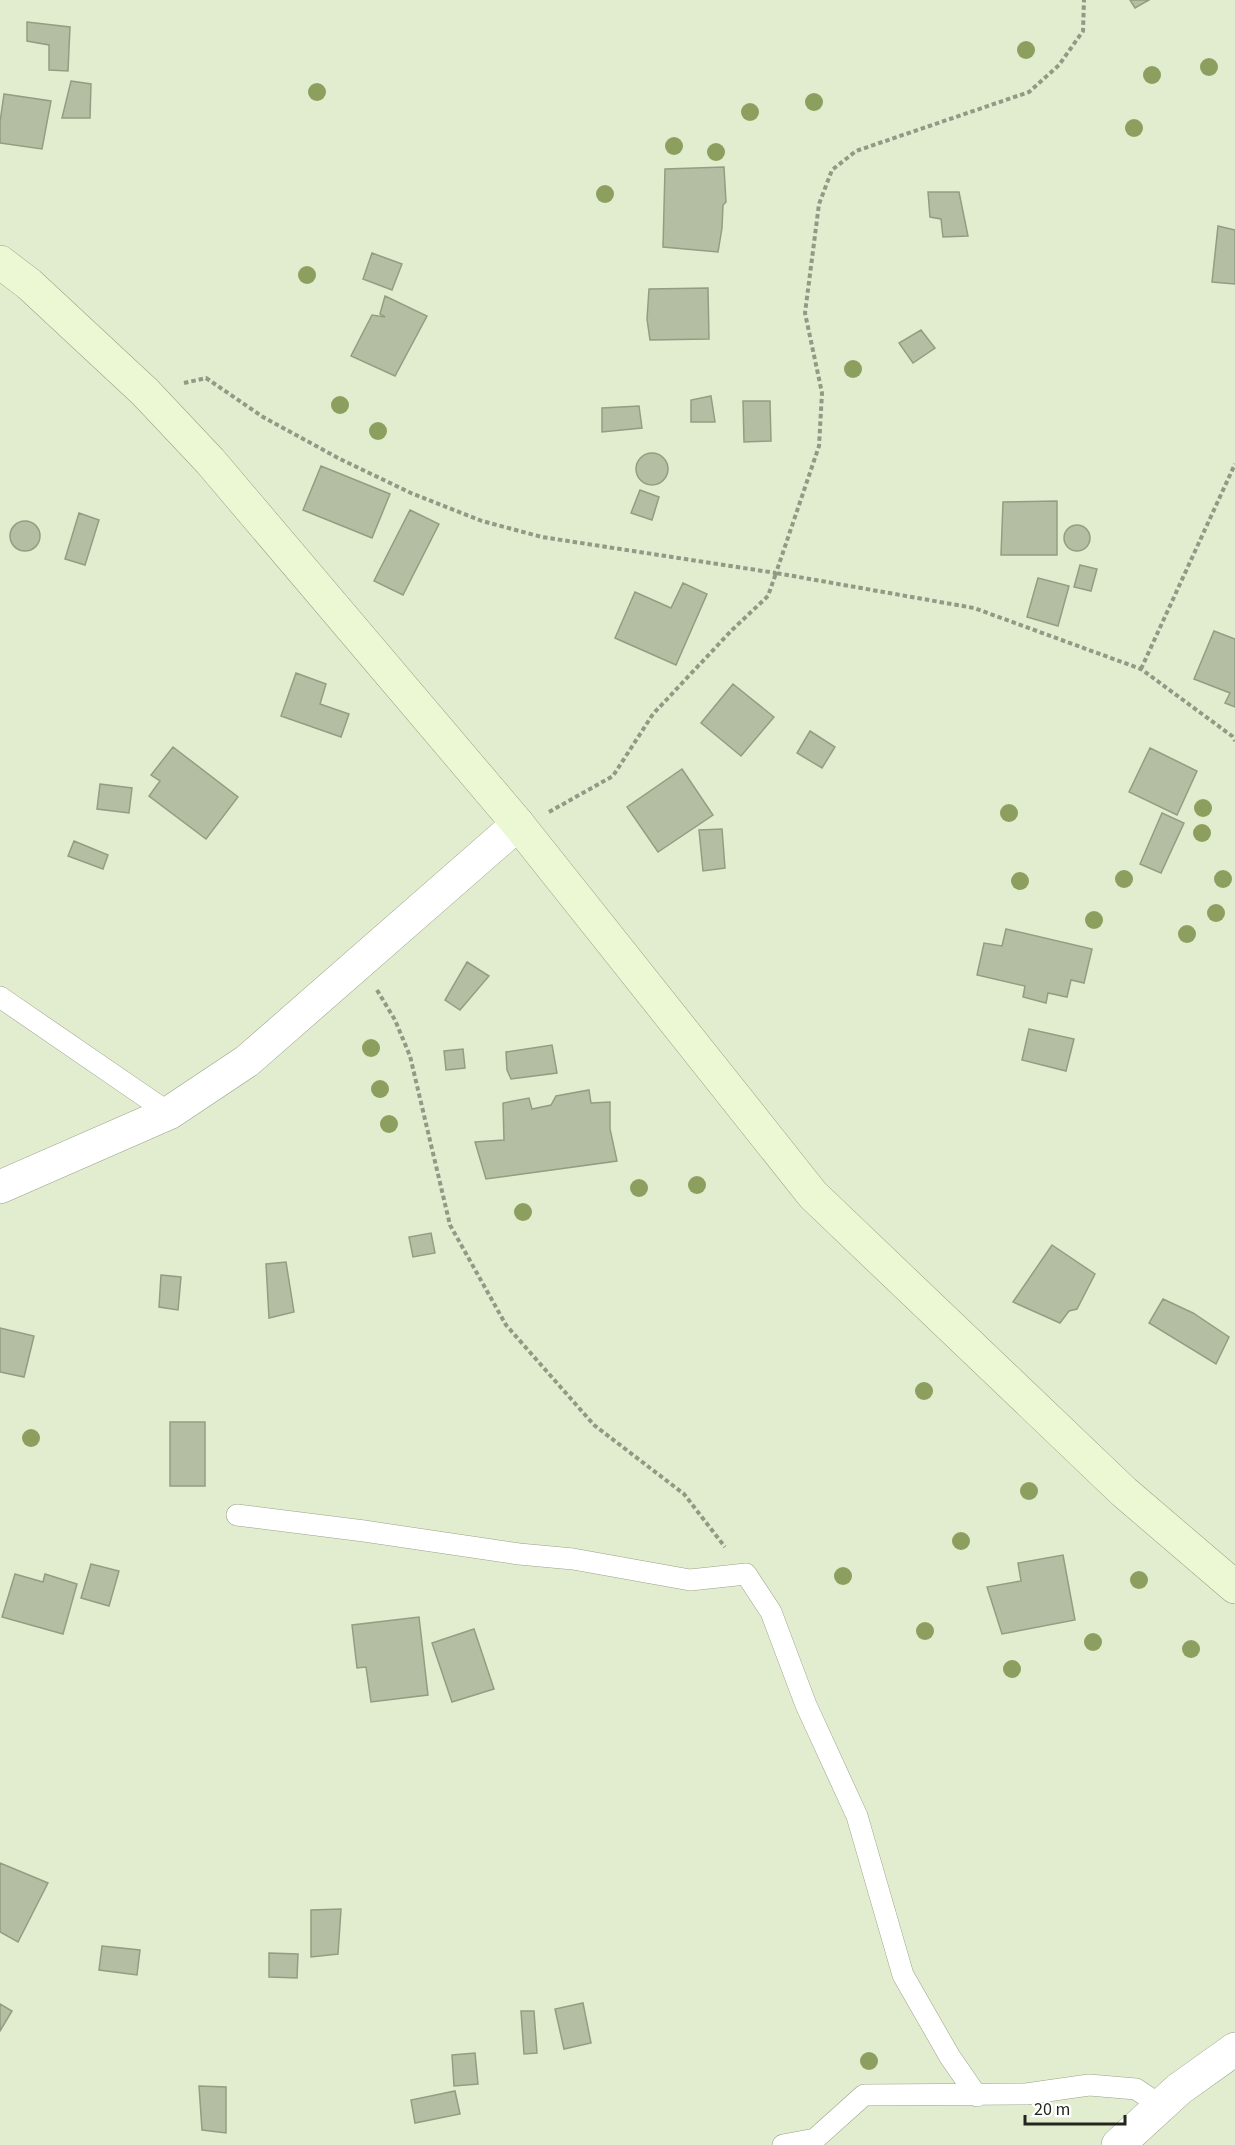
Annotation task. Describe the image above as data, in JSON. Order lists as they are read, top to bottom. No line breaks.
{"scale_bar":"20 m"}
